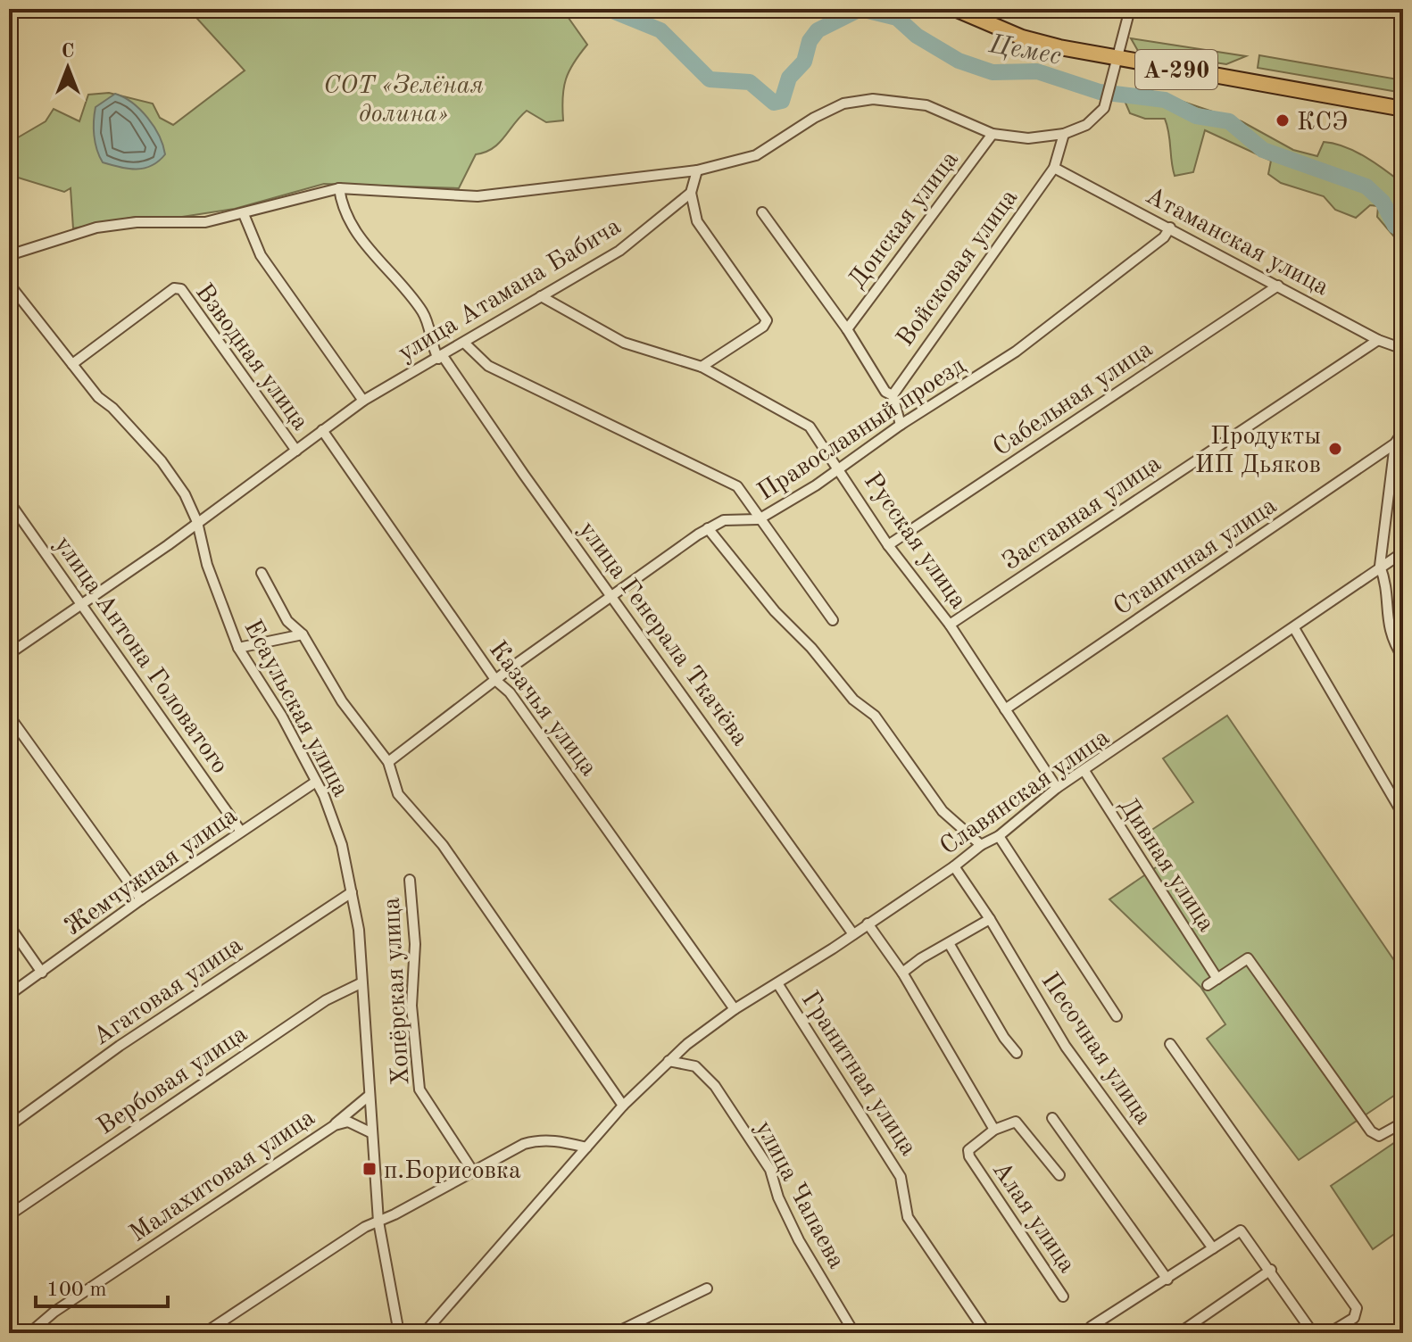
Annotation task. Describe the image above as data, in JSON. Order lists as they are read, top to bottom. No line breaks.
{"streets":{"highway":["А-290"],"street":["Донская улица","Атаманская улица","Войсковая улица","улица Атамана Бабича","Взводная улица","Сабельная улица","Православный проезд","Заставная улица","Русская улица","Станичная улица","улица Генерала Ткачёва","улица Антона Головатого","Есаульская улица","Казачья улица","Славянская улица","Дивная улица","Жемчужная улица","Агатовая улица","Хопёрская улица","Песочная улица","Гранитная улица","Вербовая улица","Малахитовая улица","улица Чапаева","Алая улица"]},"crossings":[["Атаманская улица","Войсковая улица"],["Атаманская улица","Сабельная улица"],["Атаманская улица","Православный проезд"],["Атаманская улица","Заставная улица"],["улица Атамана Бабича","Русская улица"],["улица Атамана Бабича","улица Генерала Ткачёва"],["улица Атамана Бабича","Казачья улица"],["Взводная улица","Есаульская улица"],["Сабельная улица","Русская улица"],["Православный проезд","Русская улица"],["Православный проезд","улица Генерала Ткачёва"],["Православный проезд","Есаульская улица"],["Православный проезд","Казачья улица"],["Заставная улица","Русская улица"],["Русская улица","Станичная улица"],["Русская улица","Славянская улица"],["улица Генерала Ткачёва","Славянская улица"],["улица Антона Головатого","Жемчужная улица"],["Есаульская улица","Славянская улица"],["Есаульская улица","Жемчужная улица"],["Есаульская улица","Агатовая улица"],["Есаульская улица","Вербовая улица"],["Есаульская улица","Малахитовая улица"],["Казачья улица","Славянская улица"],["Славянская улица","Дивная улица"],["Славянская улица","Песочная улица"],["Славянская улица","Гранитная улица"],["Славянская улица","улица Чапаева"]],"water":["Цемес"],"parks":["СОТ «Зелёная долина»"],"places":{"other":["КСЭ","Продукты ИП Дьяков"],"transit":["п.Борисовка"]},"scale_bar":"100 m","north":"top"}
